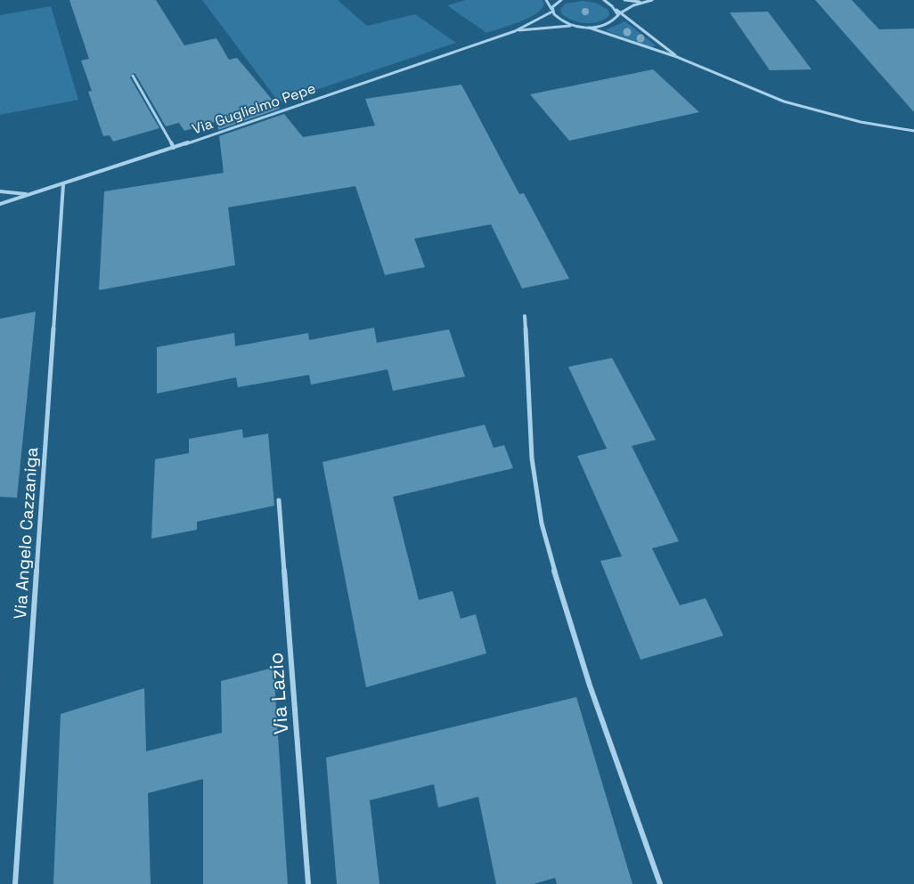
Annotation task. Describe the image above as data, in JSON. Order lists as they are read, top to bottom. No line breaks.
{"streets":{"street":["Via Guglielmo Pepe","Via Angelo Cazzaniga","Via Lazio"]},"crossings":[["Via Guglielmo Pepe","Via Angelo Cazzaniga"]]}
